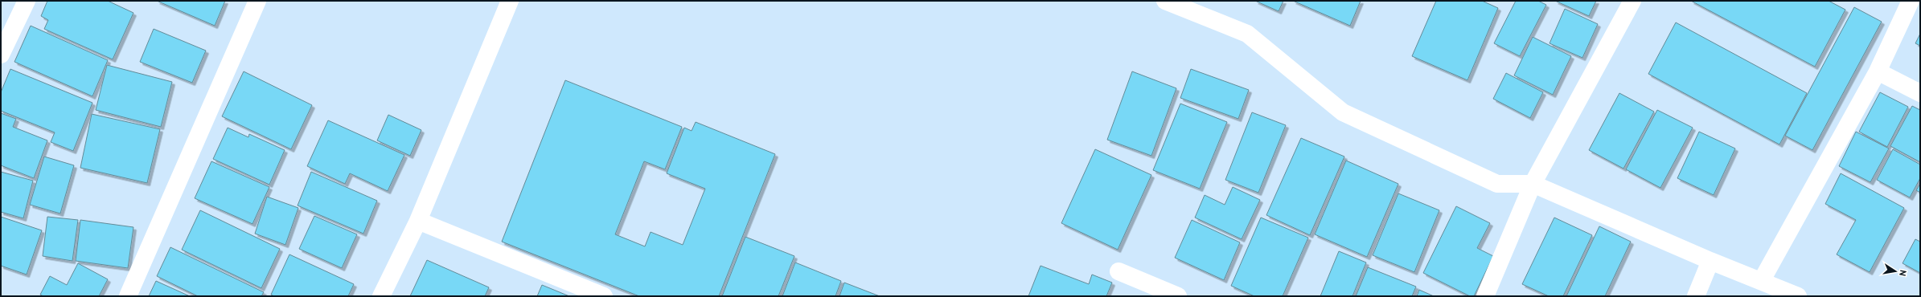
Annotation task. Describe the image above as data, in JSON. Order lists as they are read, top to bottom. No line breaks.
{"north":"right"}
